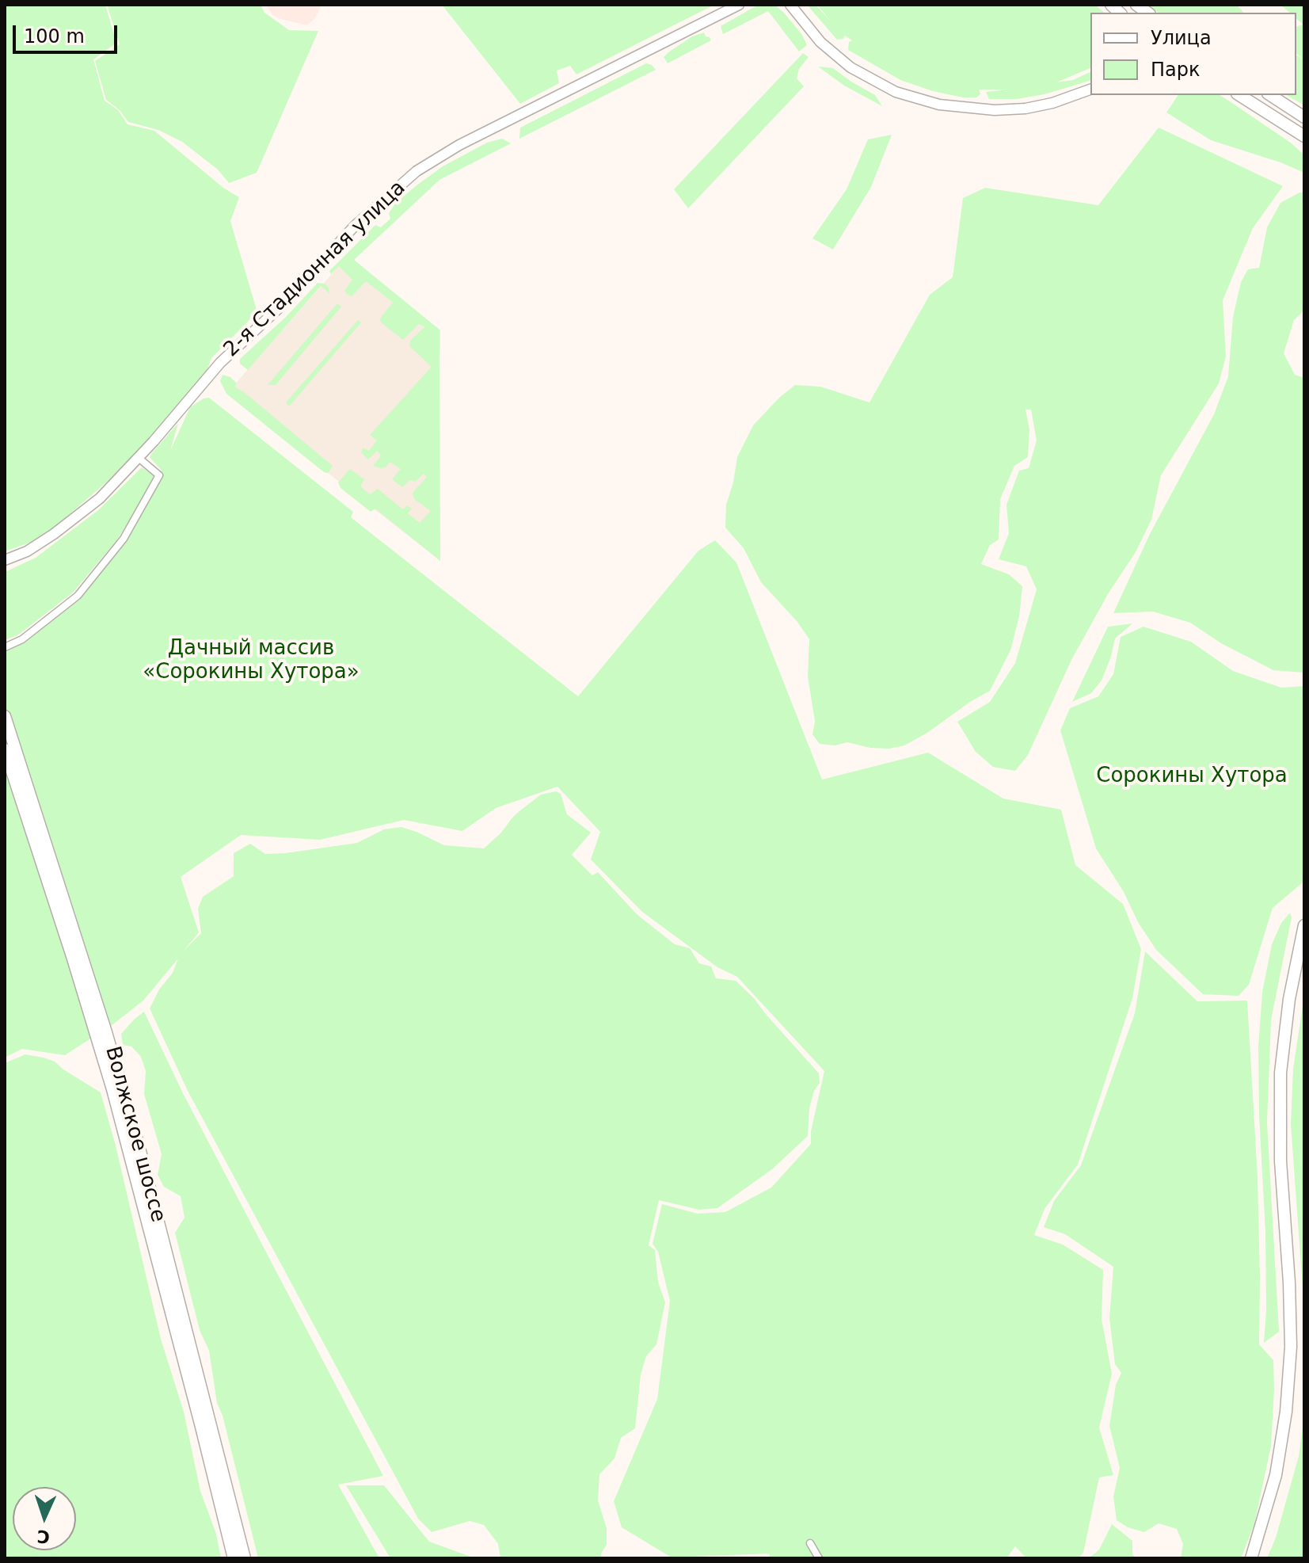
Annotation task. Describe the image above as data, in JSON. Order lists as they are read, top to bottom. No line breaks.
{"streets":{"main road":["2-я Стадионная улица","Волжское шоссе"]},"parks":["Дачный массив «Сорокины Хутора»","Сорокины Хутора"],"legend":["Улица","Парк"],"scale_bar":"100 m","north":"bottom"}
